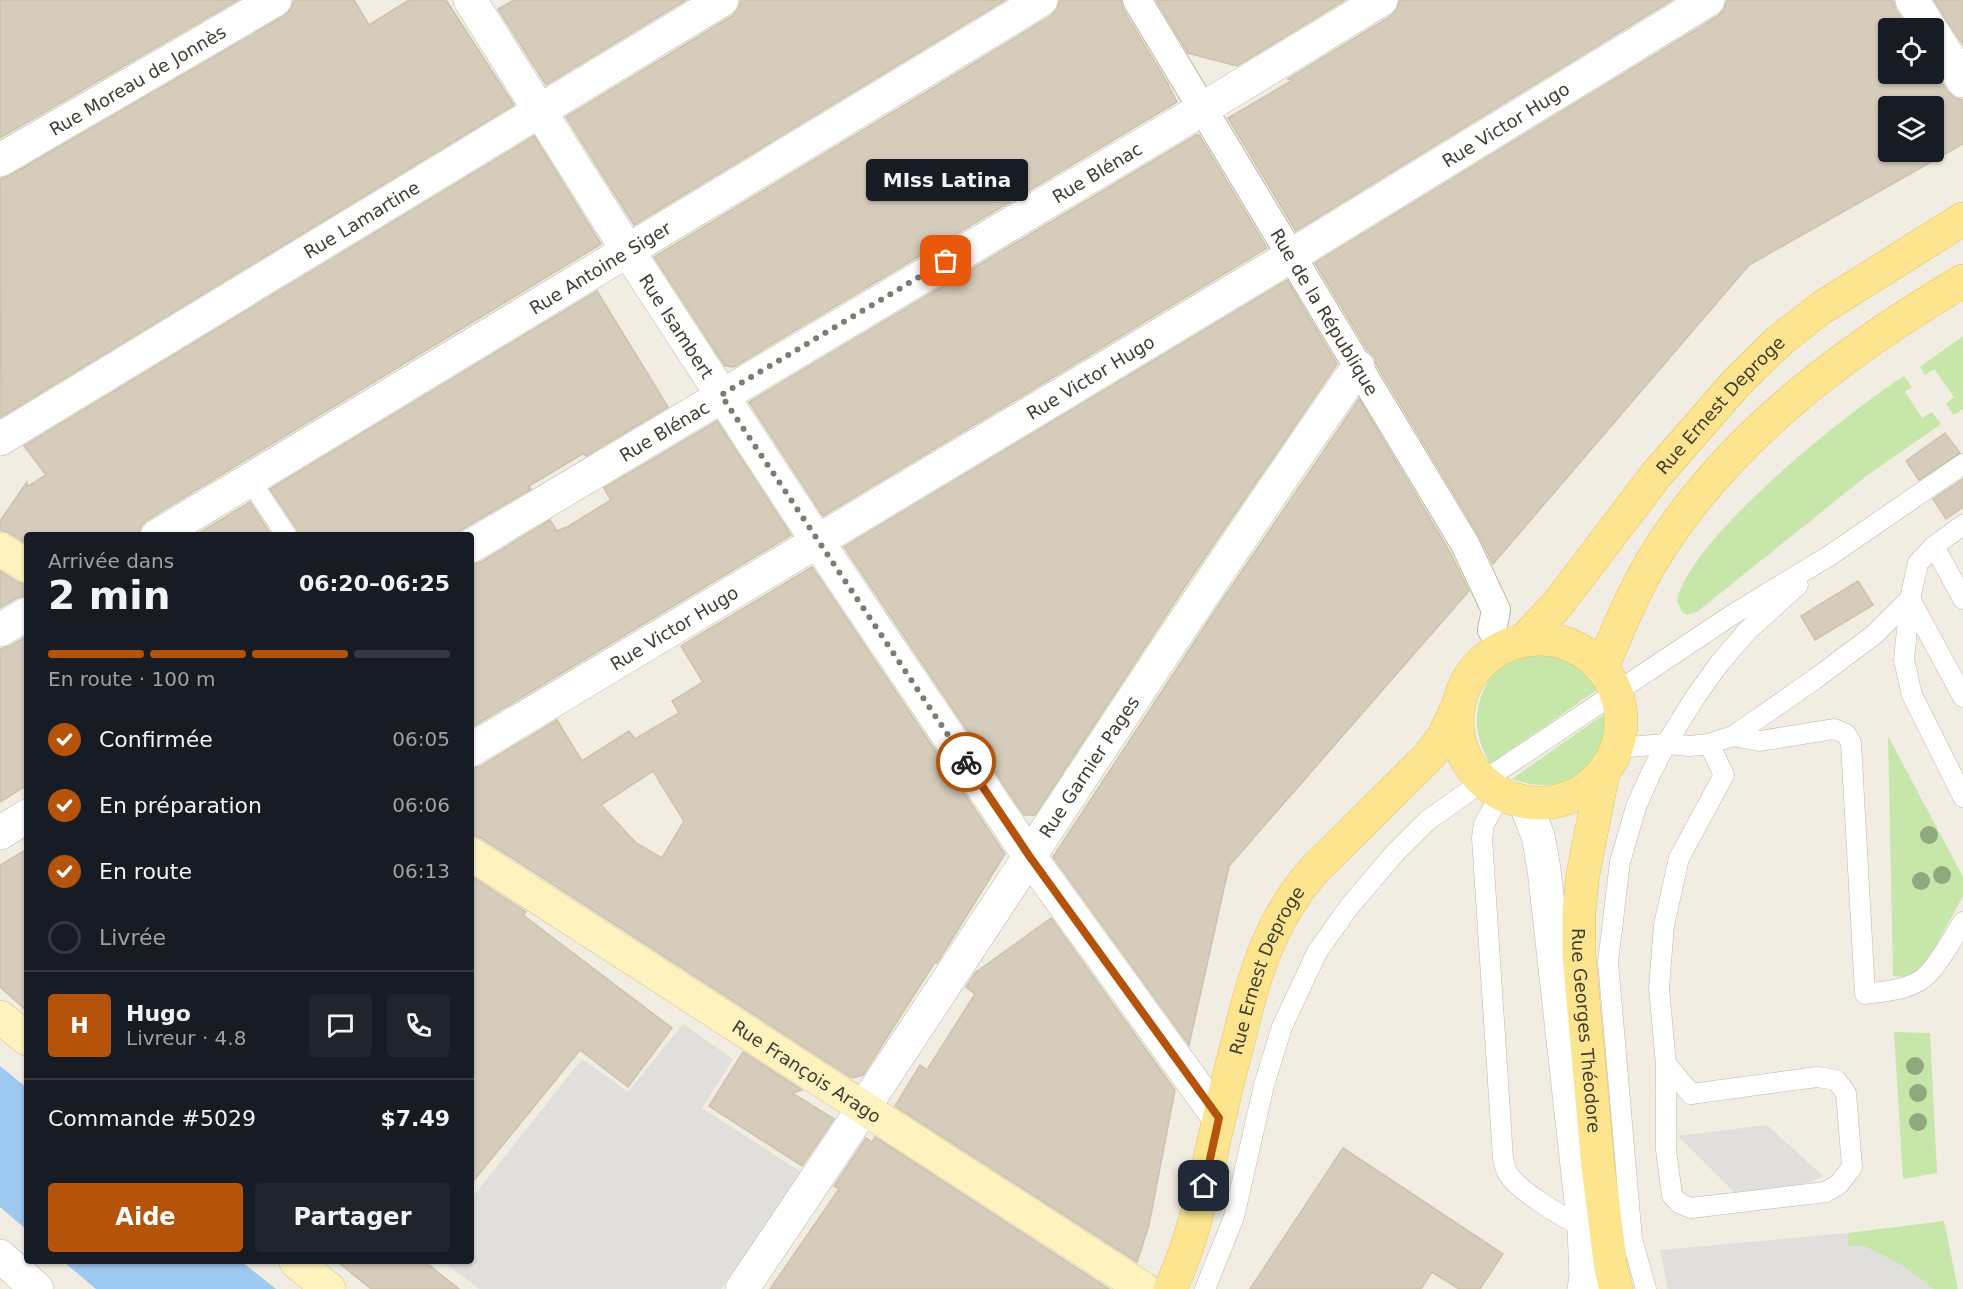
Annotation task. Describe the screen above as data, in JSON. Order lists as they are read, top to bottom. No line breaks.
{"streets":{"main road":["Rue Ernest Deproge","Rue Georges Théodore","Rue François Arago"],"street":["Rue Moreau de Jonnès","Rue Victor Hugo","Rue Blénac","Rue Lamartine","Rue Antoine Siger","Rue de la République","Rue Isambert","Rue Garnier Pages"]},"crossings":[["Rue Victor Hugo","Rue de la République"],["Rue Victor Hugo","Rue Isambert"],["Rue Blénac","Rue de la République"],["Rue Blénac","Rue Isambert"],["Rue Lamartine","Rue Isambert"],["Rue Antoine Siger","Rue Isambert"],["Rue de la République","Rue Garnier Pages"],["Rue Isambert","Rue Ernest Deproge"],["Rue Isambert","Rue Garnier Pages"],["Rue Garnier Pages","Rue François Arago"]],"places":["MIss Latina"],"page":{"bubble":"MIss Latina","heading":["2 min","Arrivée dans","06:20–06:25"],"panel":["Hugo","Livreur · 4.8","Commande #5029","$7.49"],"bar":"En route · 100 m","list":[["Confirmée","06:05"],["En préparation","06:06"],["En route","06:13"],"Livrée"],"round":"H","buttons":["Aide","Partager"]}}
